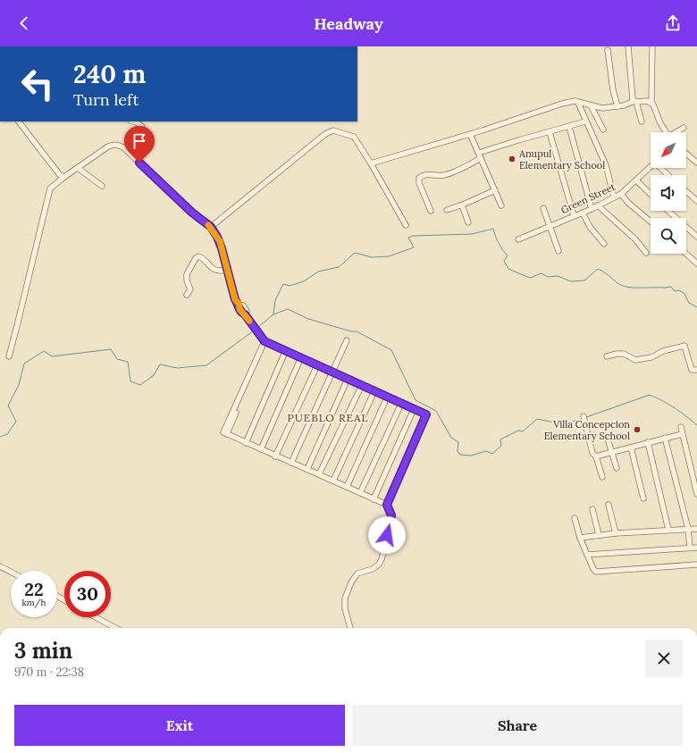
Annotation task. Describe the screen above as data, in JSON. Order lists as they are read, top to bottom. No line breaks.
{"streets":{"street":["Green Street"]},"districts":["PUEBLO REAL"],"places":["Anupul Elementary School","Villa Concepcion Elementary School"],"north":"bottom left","page":{"header":"Headway","turn":["240 m","Turn left"],"speed":"22 km/h","limit":"30","heading":["3 min","970 m · 22:38"],"buttons":["Exit","Share"]}}
